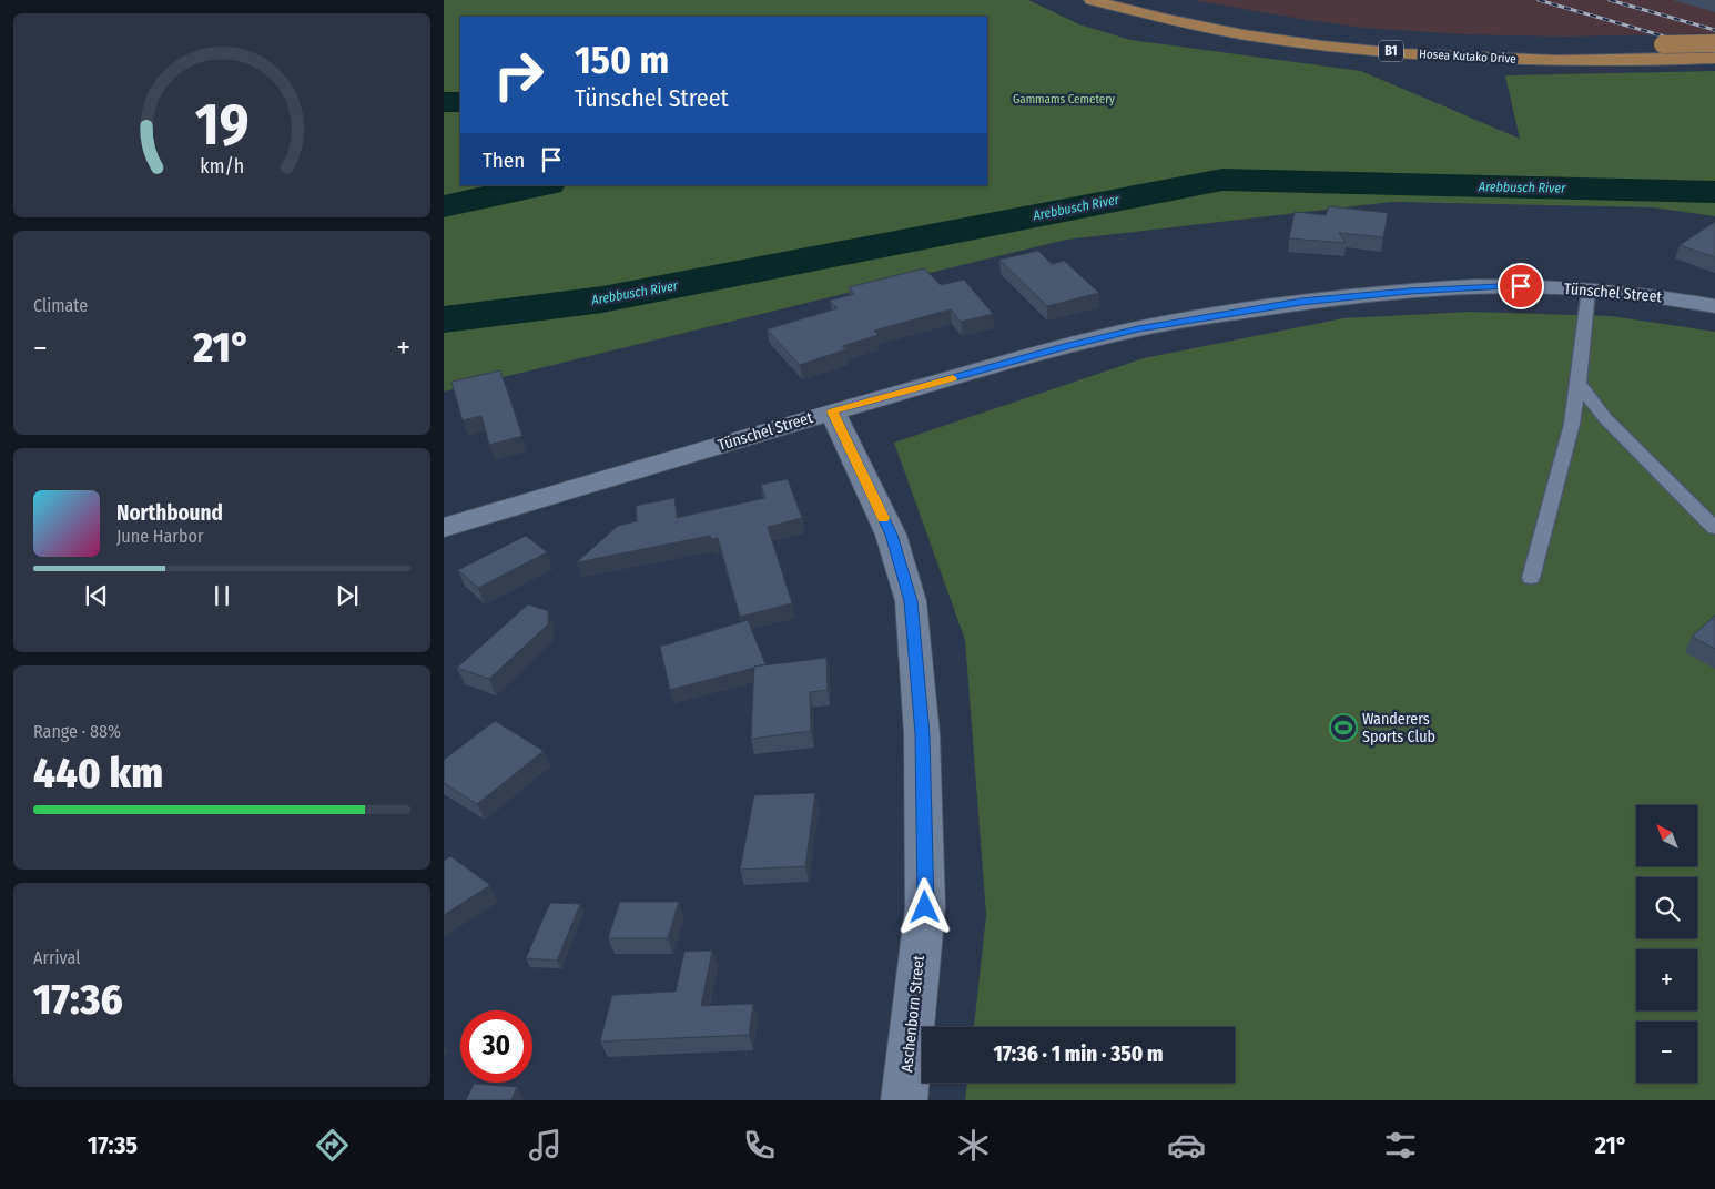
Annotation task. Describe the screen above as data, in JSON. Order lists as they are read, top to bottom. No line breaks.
{"streets":{"main road":["B1","Hosea Kutako Drive"],"street":["Tünschel Street","Aschenborn Street"]},"crossings":[["Tünschel Street","Aschenborn Street"]],"water":["Arebbusch River"],"parks":["Gammams Cemetery"],"places":{"sports":["Wanderers Sports Club"]},"north":"top left","page":{"turn":["150 m","Tünschel Street"],"then":"Then","tile":["Climate",["Range · 88%","440 km"],["Arrival","17:36"]],"heat":["−","21°","+"],"song":["Northbound","June Harbor"],"map_buttons":["+","−"],"limit":"30","trip":"17:36 · 1 min · 350 m","tabs":["17:35","21°"],"gauge":["19","km/h"]}}
